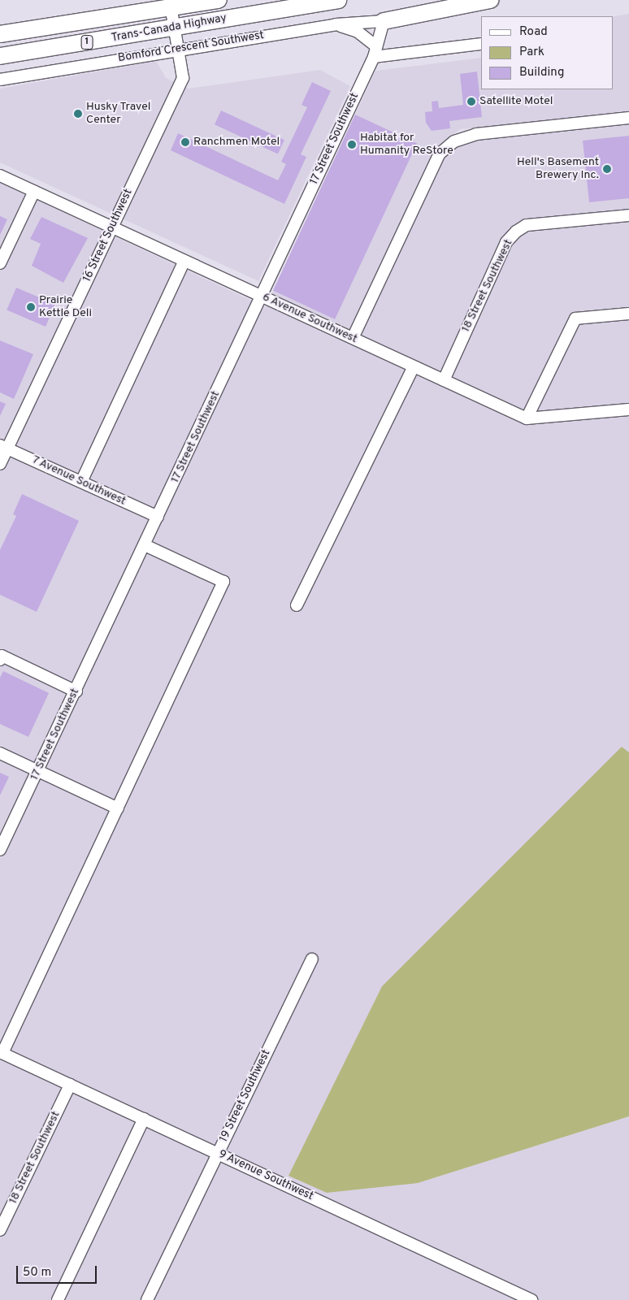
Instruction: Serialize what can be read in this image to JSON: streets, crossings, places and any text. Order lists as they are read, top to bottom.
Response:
{
  "streets": {
    "highway": ["Trans-Canada Highway", "1"],
    "street": [
      "Bomford Crescent Southwest",
      "17 Street Southwest",
      "16 Street Southwest",
      "18 Street Southwest",
      "6 Avenue Southwest",
      "7 Avenue Southwest",
      "19 Street Southwest",
      "9 Avenue Southwest"
    ]
  },
  "crossings": [
    ["Trans-Canada Highway", "16 Street Southwest"],
    ["Bomford Crescent Southwest", "17 Street Southwest"],
    ["Bomford Crescent Southwest", "16 Street Southwest"],
    ["17 Street Southwest", "6 Avenue Southwest"],
    ["17 Street Southwest", "7 Avenue Southwest"],
    ["16 Street Southwest", "6 Avenue Southwest"],
    ["16 Street Southwest", "7 Avenue Southwest"],
    ["18 Street Southwest", "6 Avenue Southwest"],
    ["18 Street Southwest", "9 Avenue Southwest"],
    ["19 Street Southwest", "9 Avenue Southwest"]
  ],
  "places": [
    "Satellite Motel",
    "Husky Travel Center",
    "Ranchmen Motel",
    "Habitat for Humanity ReStore",
    "Hell's Basement Brewery Inc.",
    "Prairie Kettle Deli"
  ],
  "legend": ["Road", "Park", "Building"],
  "scale_bar": "50 m"
}
